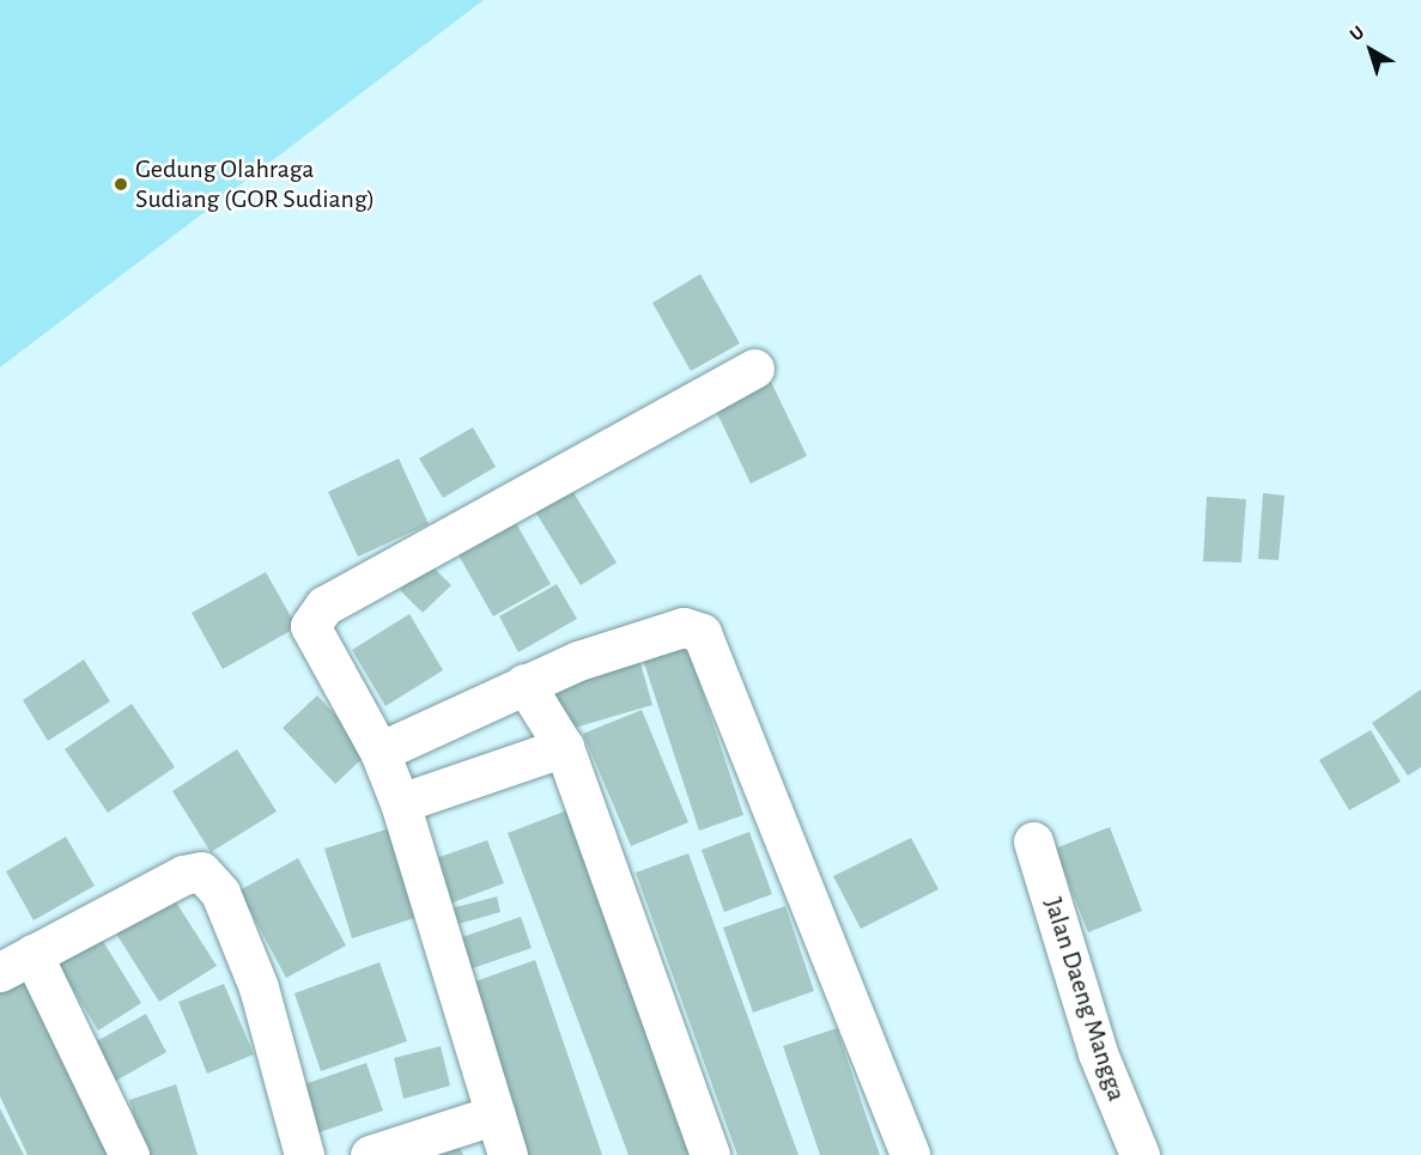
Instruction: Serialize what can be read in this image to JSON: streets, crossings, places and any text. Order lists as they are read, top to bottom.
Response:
{
  "streets": {
    "street": ["Jalan Daeng Mangga"]
  },
  "places": ["Gedung Olahraga Sudiang (GOR Sudiang)"],
  "north": "top left"
}
